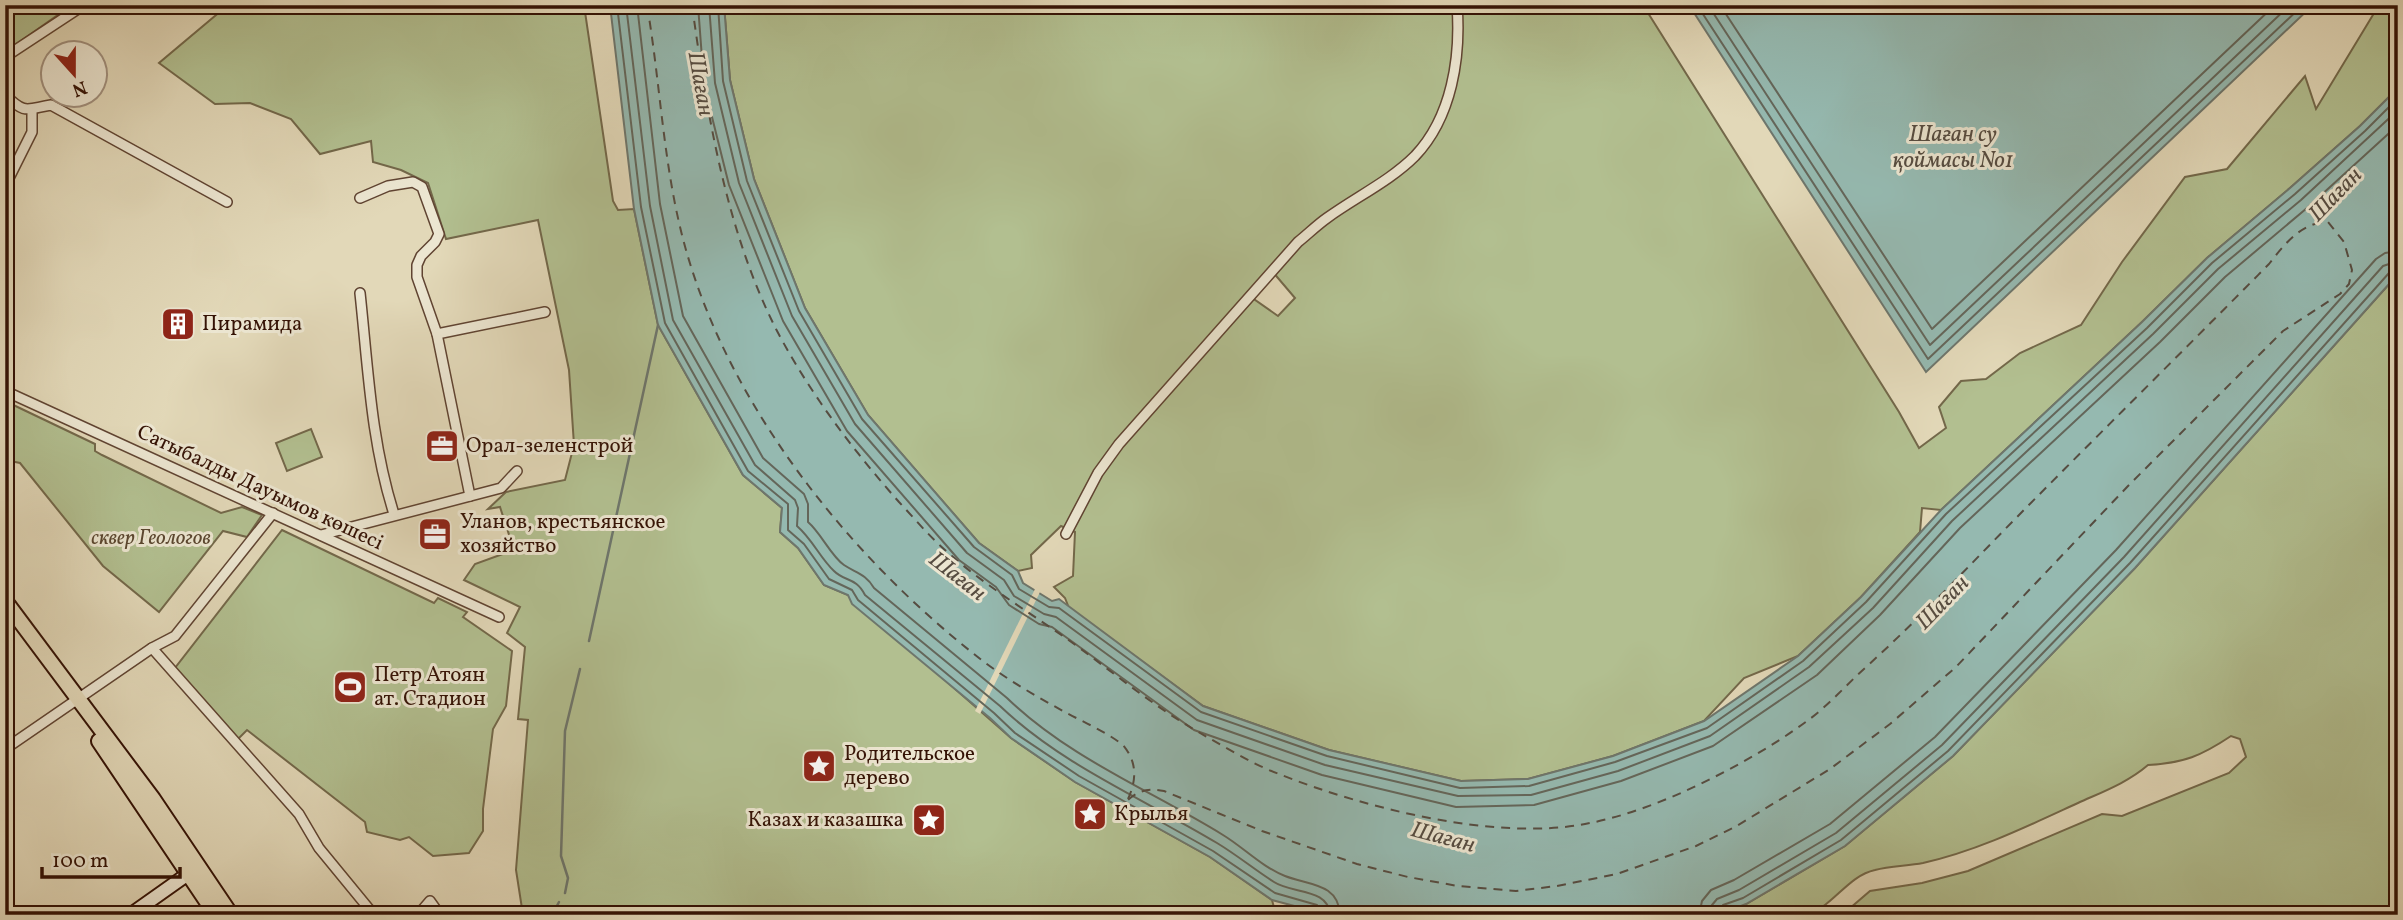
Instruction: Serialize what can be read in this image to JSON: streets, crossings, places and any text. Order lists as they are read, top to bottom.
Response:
{
  "streets": {
    "street": ["Сатыбалды Дауымов көшесі"]
  },
  "water": ["Шаған", "Шаған су қоймасы No1"],
  "parks": ["сквер Геологов"],
  "places": {
    "building": ["Пирамида"],
    "office": ["Орал-зеленстрой", "Уланов, крестьянское хозяйство"],
    "sports": ["Петр Атоян ат. Стадион"],
    "place": ["Родительское дерево", "Крылья", "Казах и казашка"]
  },
  "scale_bar": "100 m",
  "north": "bottom"
}
